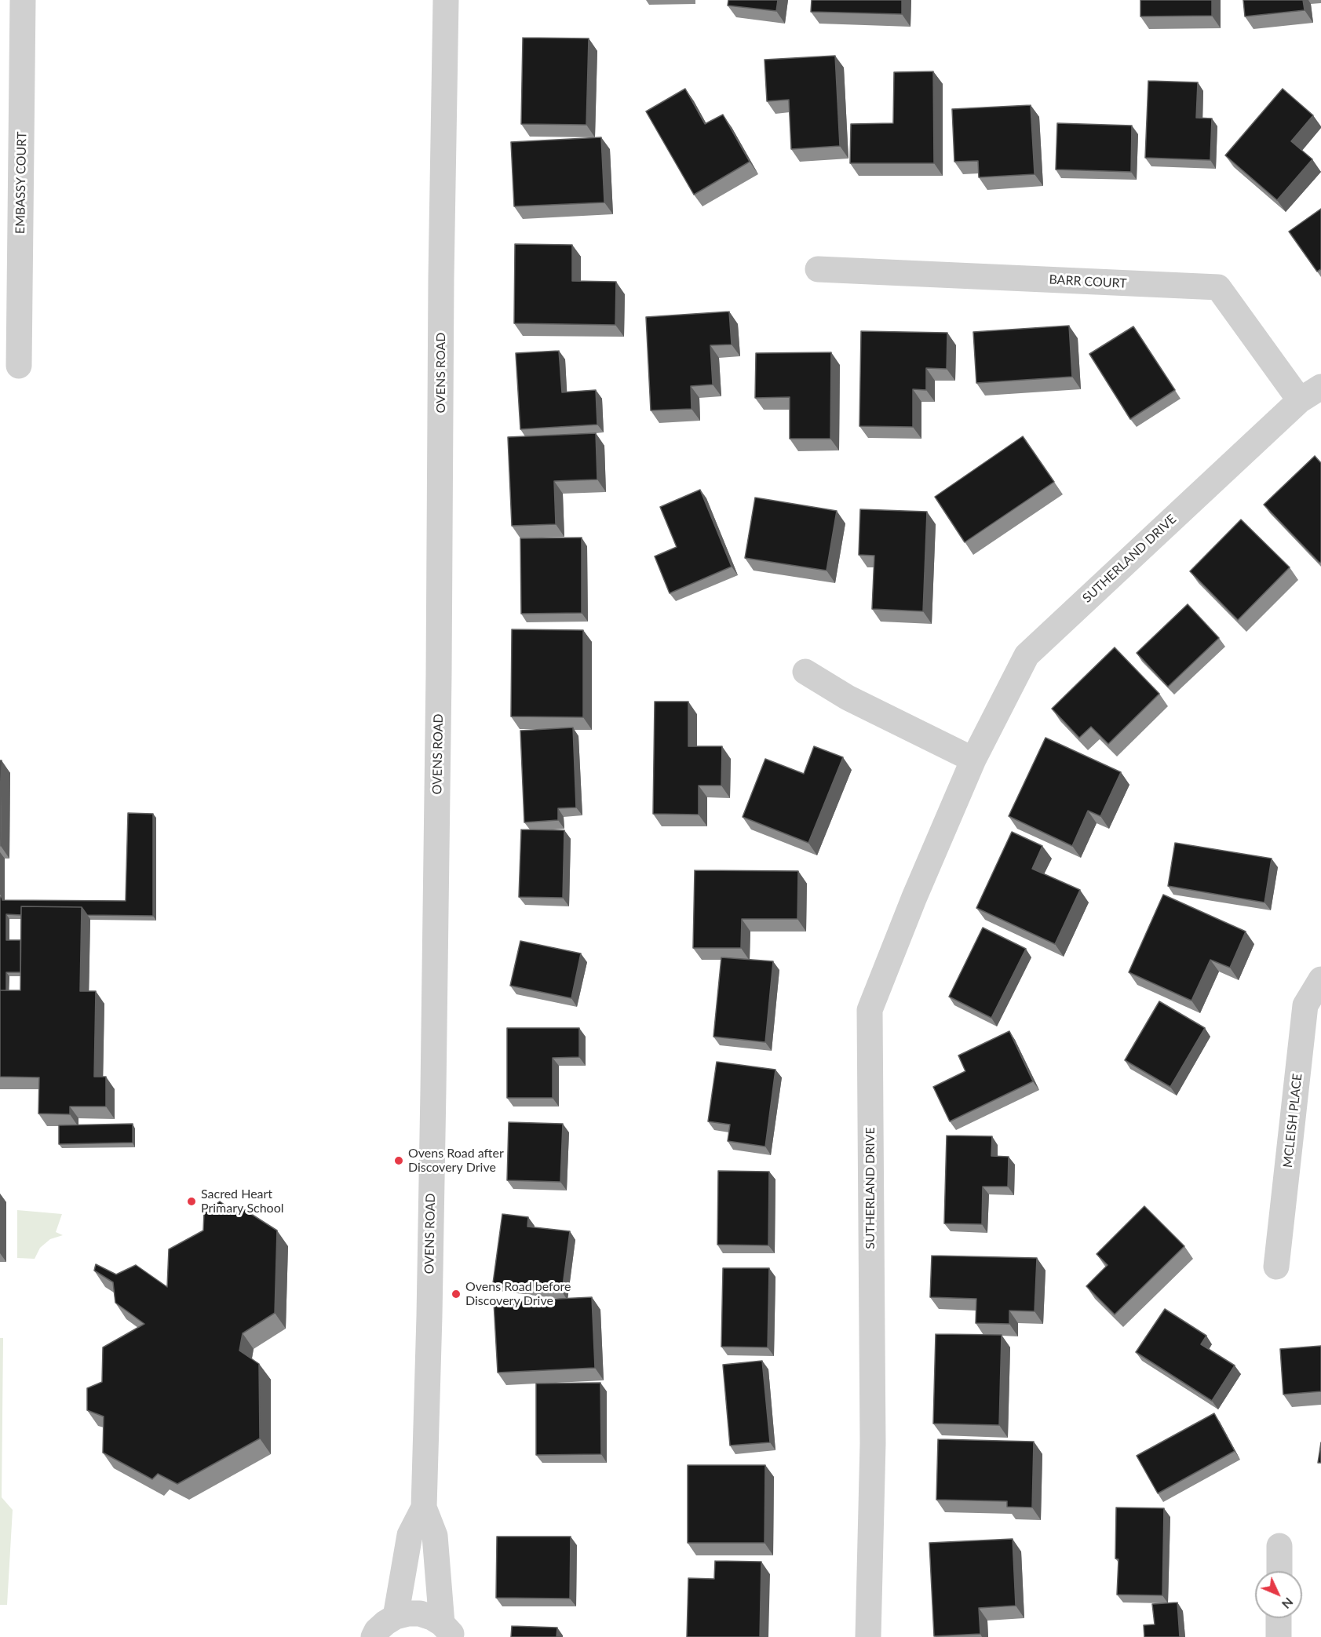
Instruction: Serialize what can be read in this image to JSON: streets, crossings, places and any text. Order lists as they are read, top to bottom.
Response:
{
  "streets": {
    "street": [
      "EMBASSY COURT",
      "BARR COURT",
      "OVENS ROAD",
      "SUTHERLAND DRIVE",
      "MCLEISH PLACE"
    ]
  },
  "crossings": [
    ["BARR COURT", "SUTHERLAND DRIVE"]
  ],
  "places": ["Ovens Road after Discovery Drive", "Sacred Heart Primary School", "Ovens Road before Discovery Drive"],
  "north": "bottom right"
}
